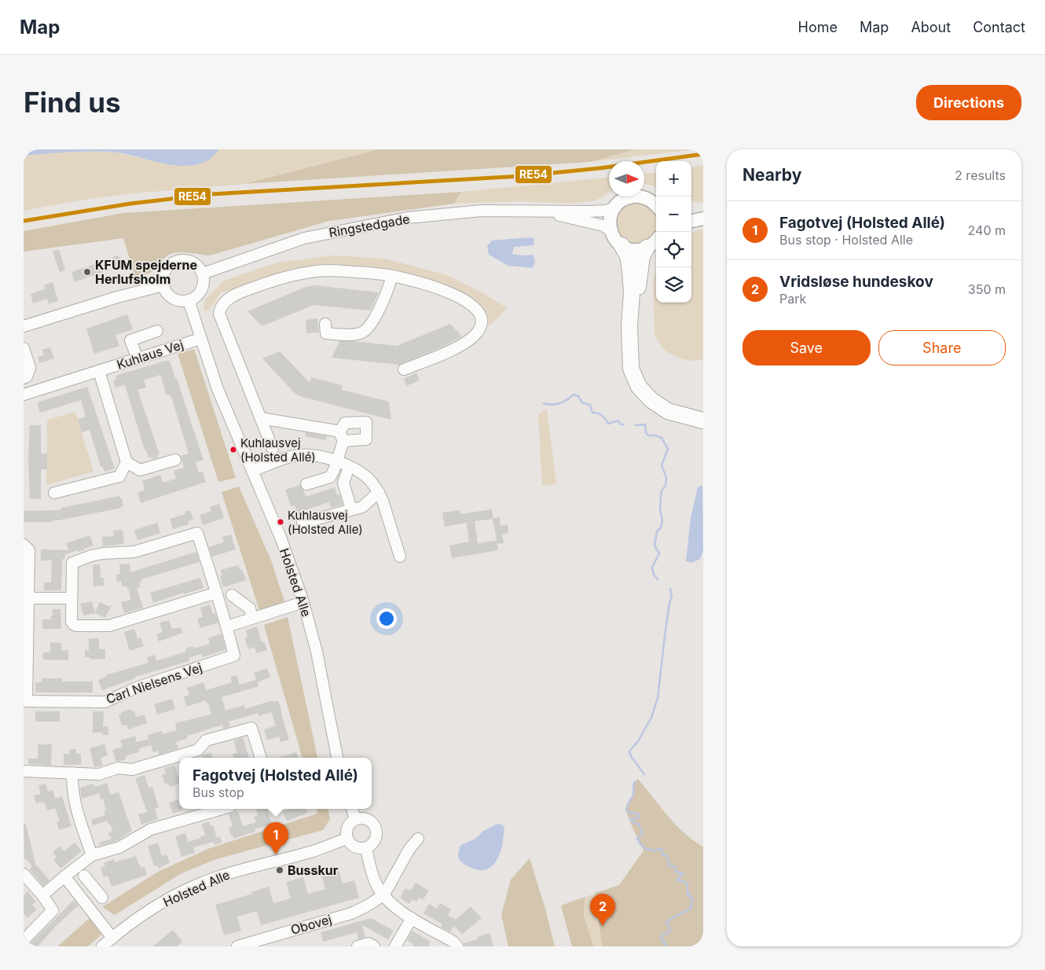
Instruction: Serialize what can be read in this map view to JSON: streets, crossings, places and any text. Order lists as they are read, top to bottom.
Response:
{
  "streets": {
    "street": [
      "Ringstedgade",
      "Kuhlaus Vej",
      "Holsted Alle",
      "Carl Nielsens Vej",
      "Obovej"
    ]
  },
  "crossings": [
    ["Ringstedgade", "Holsted Alle"],
    ["Kuhlaus Vej", "Holsted Alle"]
  ],
  "places": [
    "KFUM spejderne Herlufsholm",
    "Kuhlausvej (Holsted Allé)",
    "Kuhlausvej (Holsted Alle)",
    "Busskur"
  ],
  "lines": ["transit line RE54"],
  "north": "right",
  "page": {
    "header": "Map",
    "nav": [
      "Home",
      "Map",
      "About",
      "Contact"
    ],
    "buttons": [
      "Directions",
      ["Save", "Share"]
    ],
    "title": "Find us",
    "heading": ["Nearby", "2 results"],
    "map_buttons": ["+", "−"],
    "list": [
      {
        "mark": "1",
        "name": "Fagotvej (Holsted Allé)",
        "note": "Bus stop · Holsted Alle",
        "value": "240 m"
      },
      {
        "mark": "2",
        "name": "Vridsløse hundeskov",
        "note": "Park",
        "value": "350 m"
      }
    ],
    "popup": ["Fagotvej (Holsted Allé)", "Bus stop"],
    "pins": ["1", "2"]
  }
}
